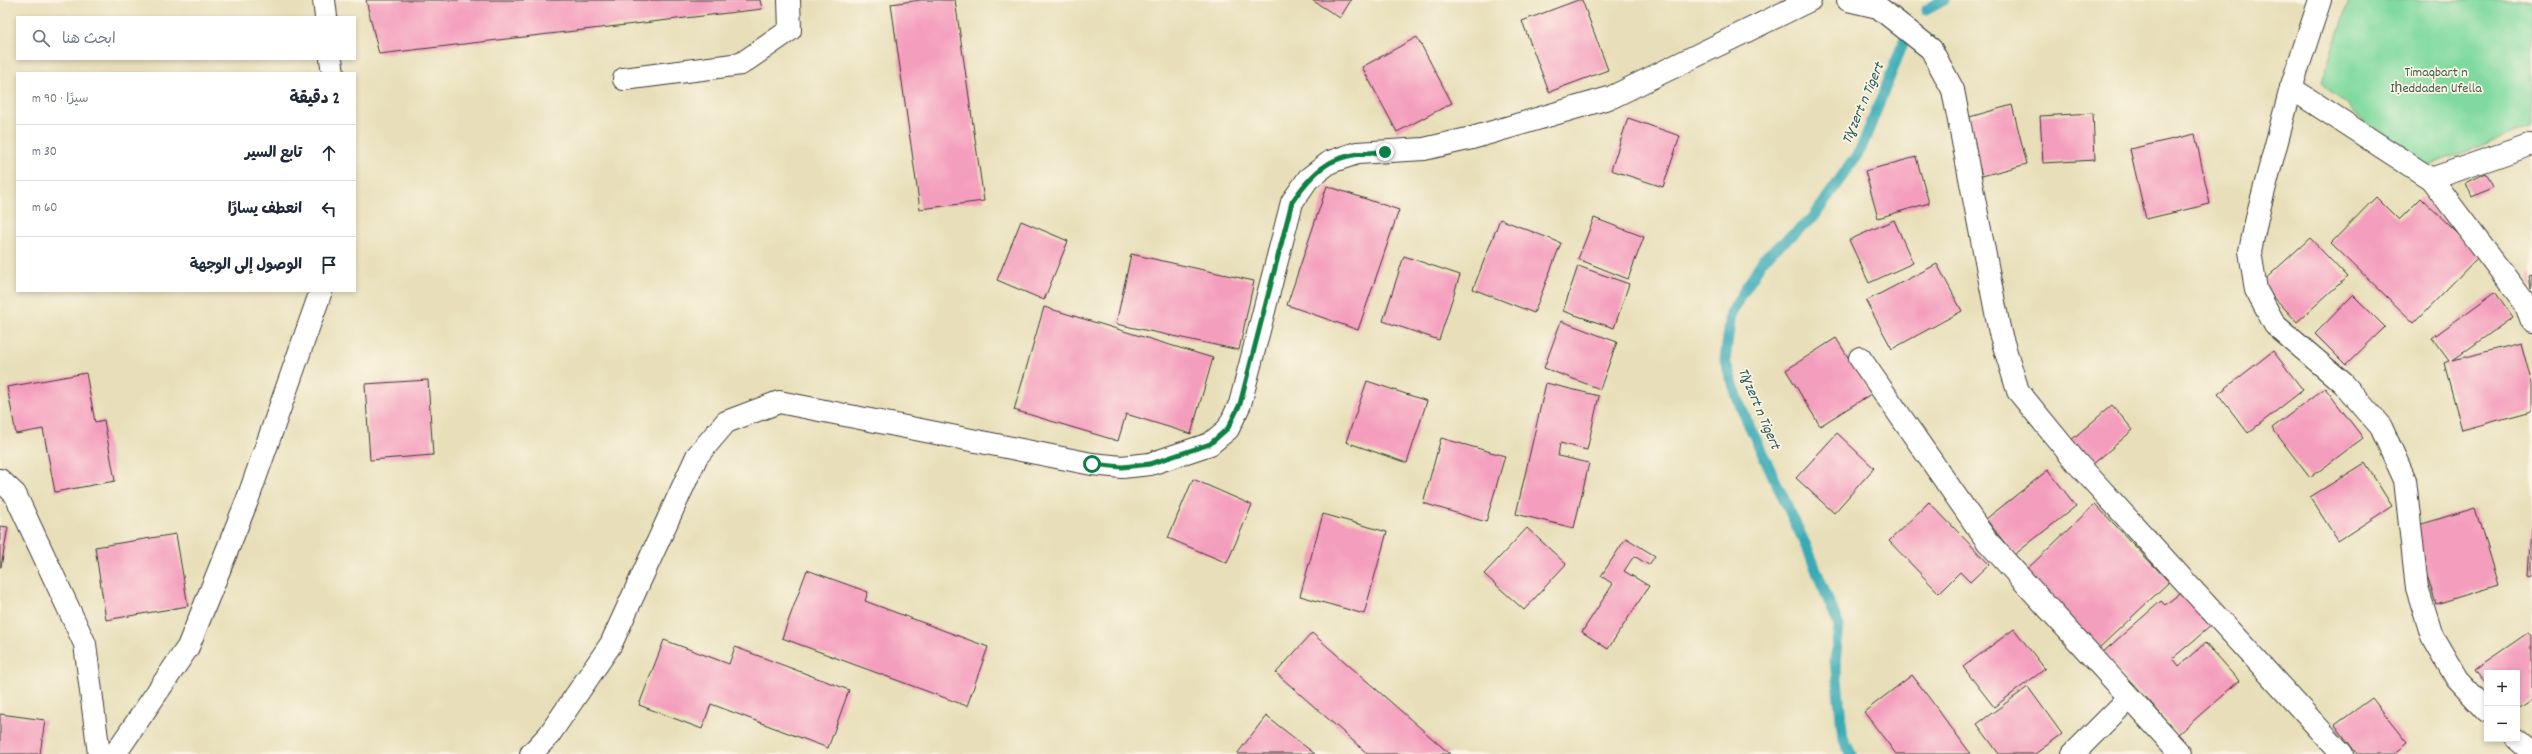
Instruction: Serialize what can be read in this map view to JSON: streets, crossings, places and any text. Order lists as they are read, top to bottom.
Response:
{
  "water": ["Tiɣzert n Tigert"],
  "parks": ["Timaqbart n Iḥeddaden Ufella"],
  "page": {
    "search": "ابحث هنا",
    "heading": ["2 دقيقة", "سيرًا · 90 m"],
    "list": [
      ["تابع السير", "30 m"],
      ["انعطف يسارًا", "60 m"],
      "الوصول إلى الوجهة"
    ],
    "map_buttons": ["+", "−"]
  }
}
